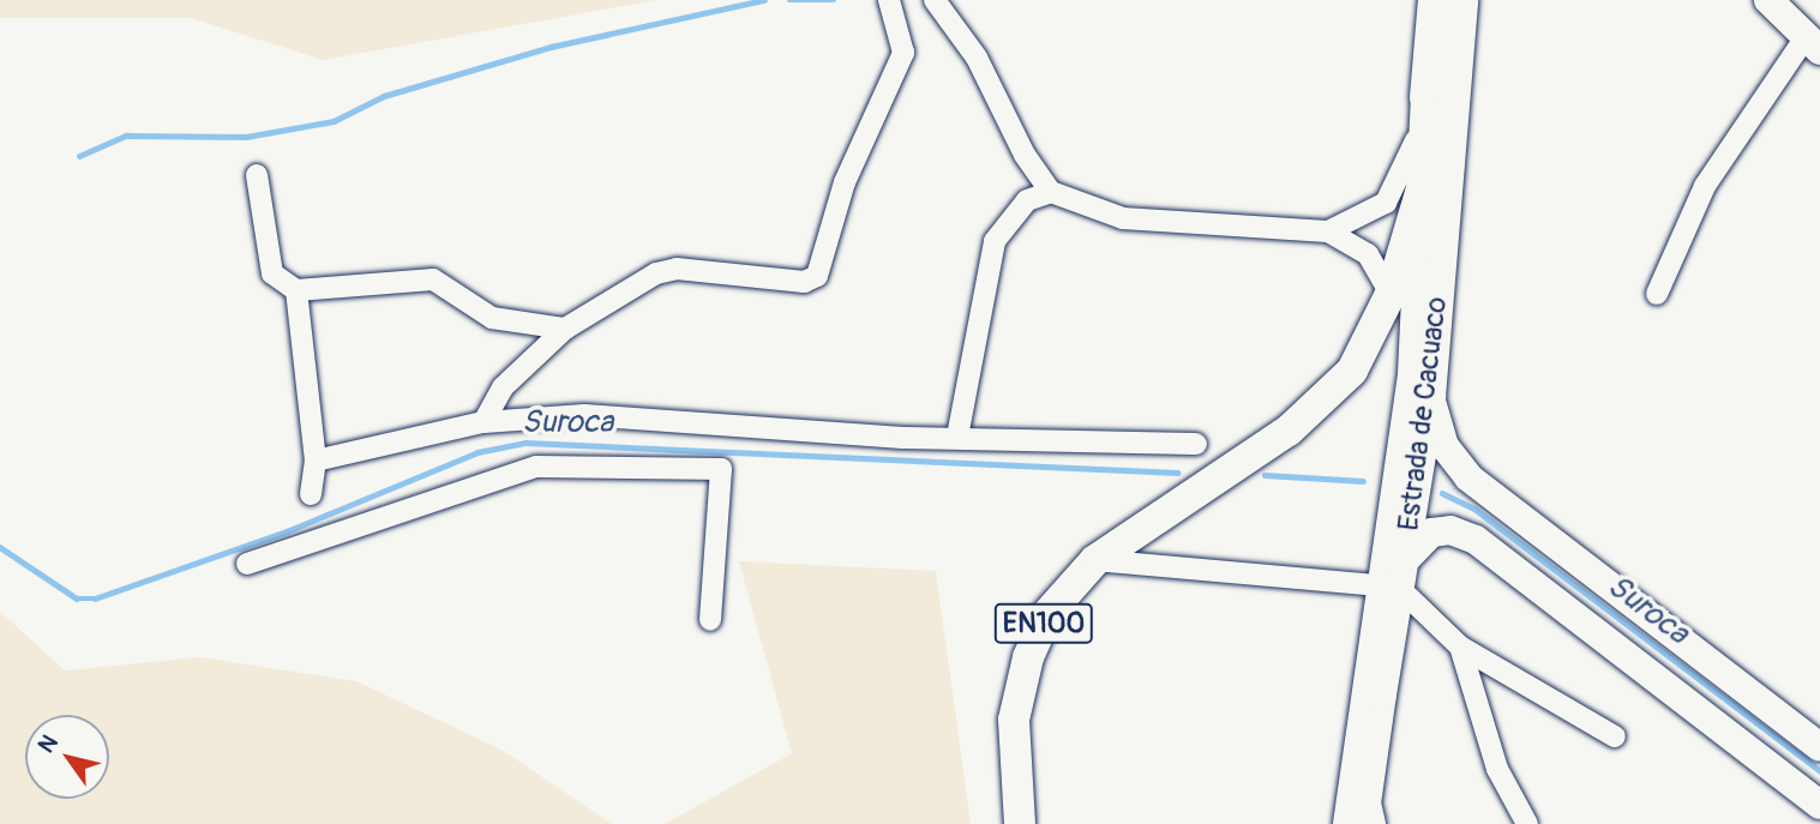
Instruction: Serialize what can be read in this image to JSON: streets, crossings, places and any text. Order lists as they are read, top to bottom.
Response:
{
  "streets": {
    "main road": ["Estrada de Cacuaco", "EN100"]
  },
  "crossings": [
    ["Estrada de Cacuaco", "EN100"]
  ],
  "water": ["Suroca"],
  "north": "top left"
}
